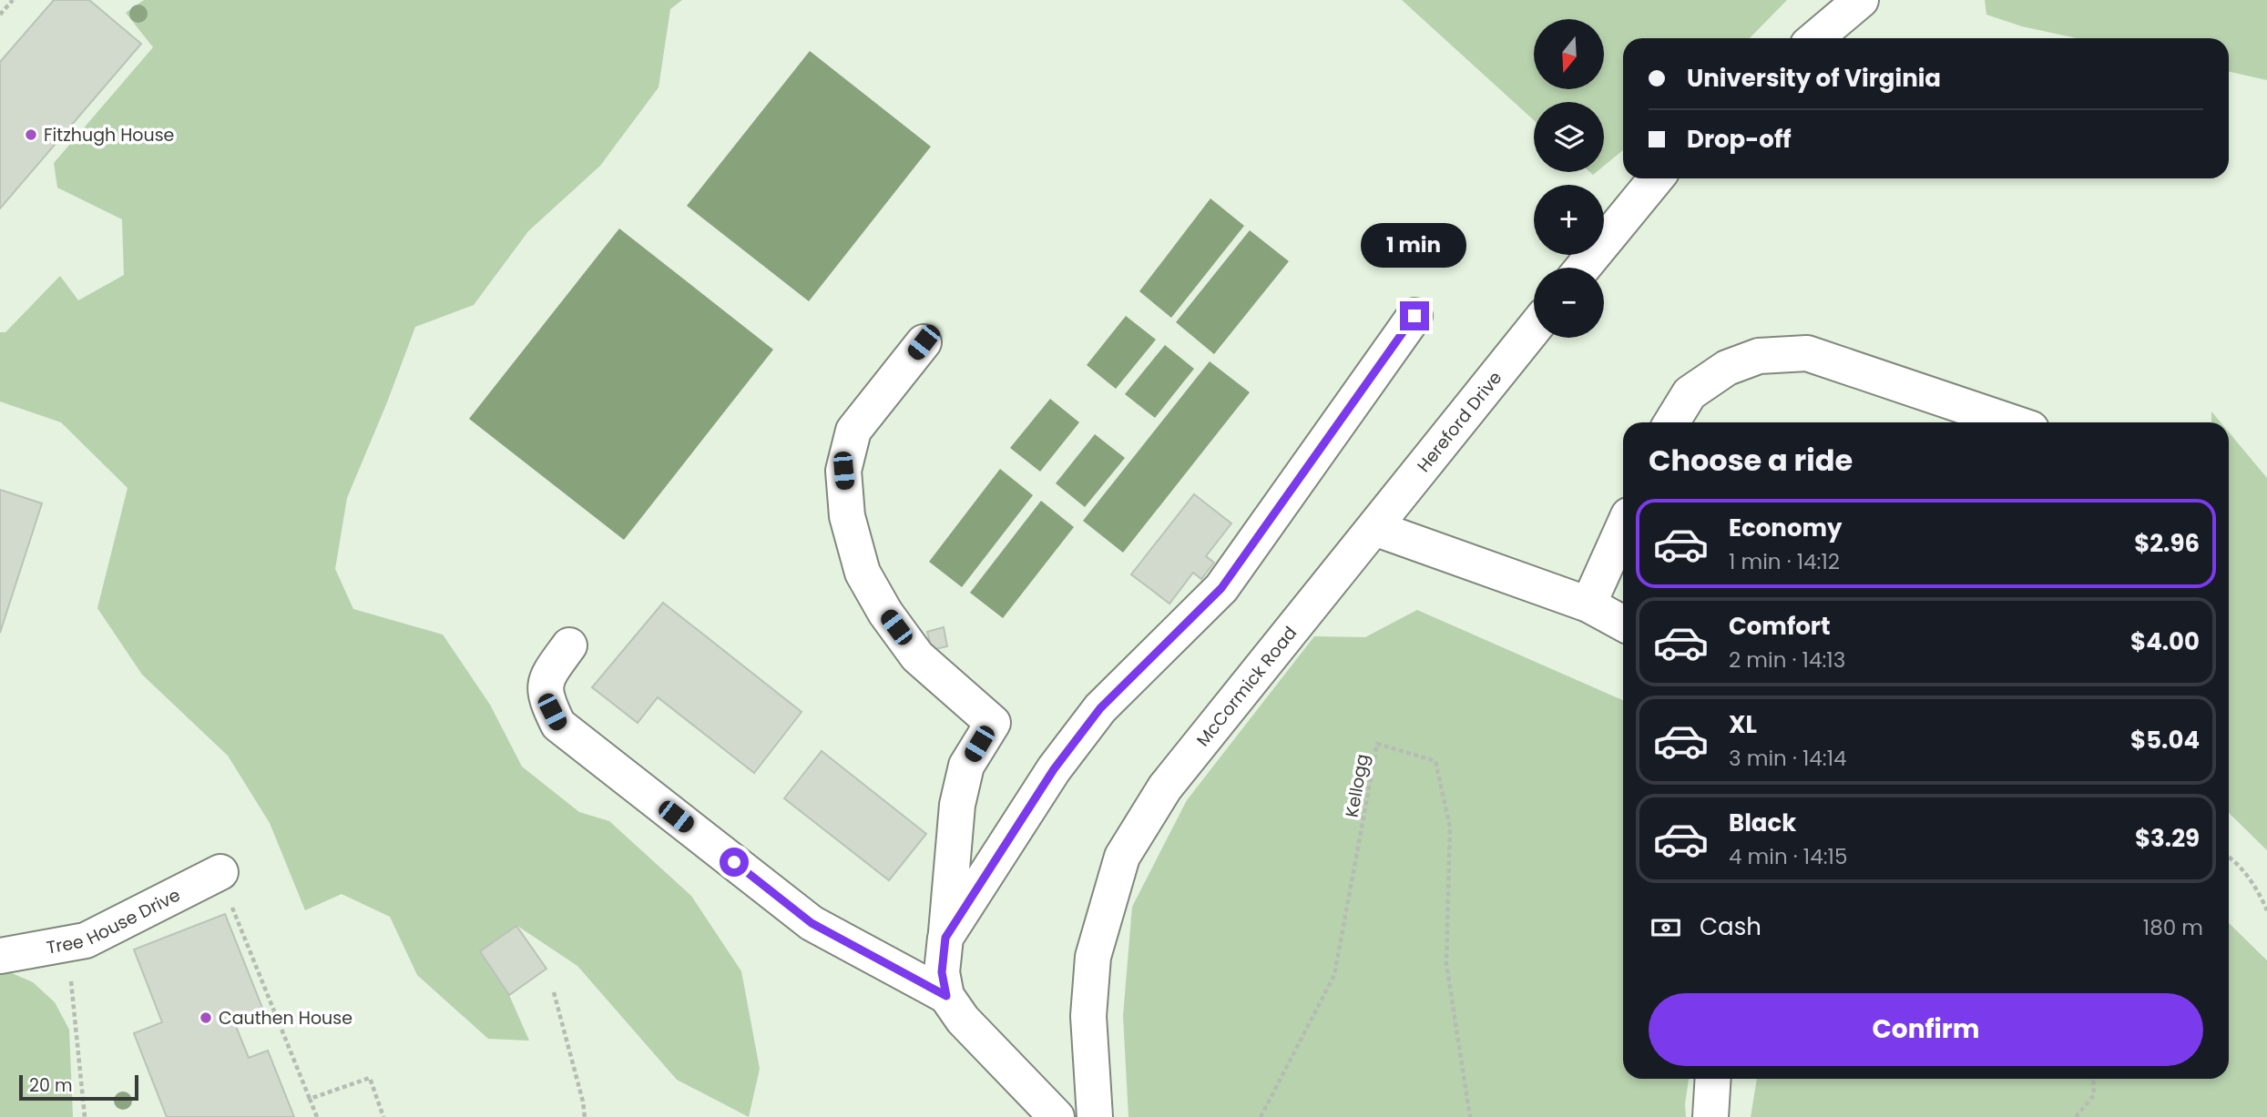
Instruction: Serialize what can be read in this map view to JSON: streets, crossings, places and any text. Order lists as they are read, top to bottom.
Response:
{
  "streets": {
    "street": ["Hereford Drive", "McCormick Road", "Tree House Drive"],
    "path": ["Kellogg"]
  },
  "crossings": [
    ["Hereford Drive", "McCormick Road"]
  ],
  "places": ["Fitzhugh House", "Cauthen House"],
  "scale_bar": "20 m",
  "north": "bottom",
  "page": {
    "map_buttons": ["+", "−"],
    "banner": ["University of Virginia", "Drop-off"],
    "bubble": "1 min",
    "heading": "Choose a ride",
    "list": [
      {
        "name": "Economy",
        "note": "1 min · 14:12",
        "value": "$2.96"
      },
      {
        "name": "Comfort",
        "note": "2 min · 14:13",
        "value": "$4.00"
      },
      {
        "name": "XL",
        "note": "3 min · 14:14",
        "value": "$5.04"
      },
      {
        "name": "Black",
        "note": "4 min · 14:15",
        "value": "$3.29"
      }
    ],
    "pay": ["Cash", "180 m"],
    "buttons": "Confirm",
    "scale": "20 m"
  }
}
